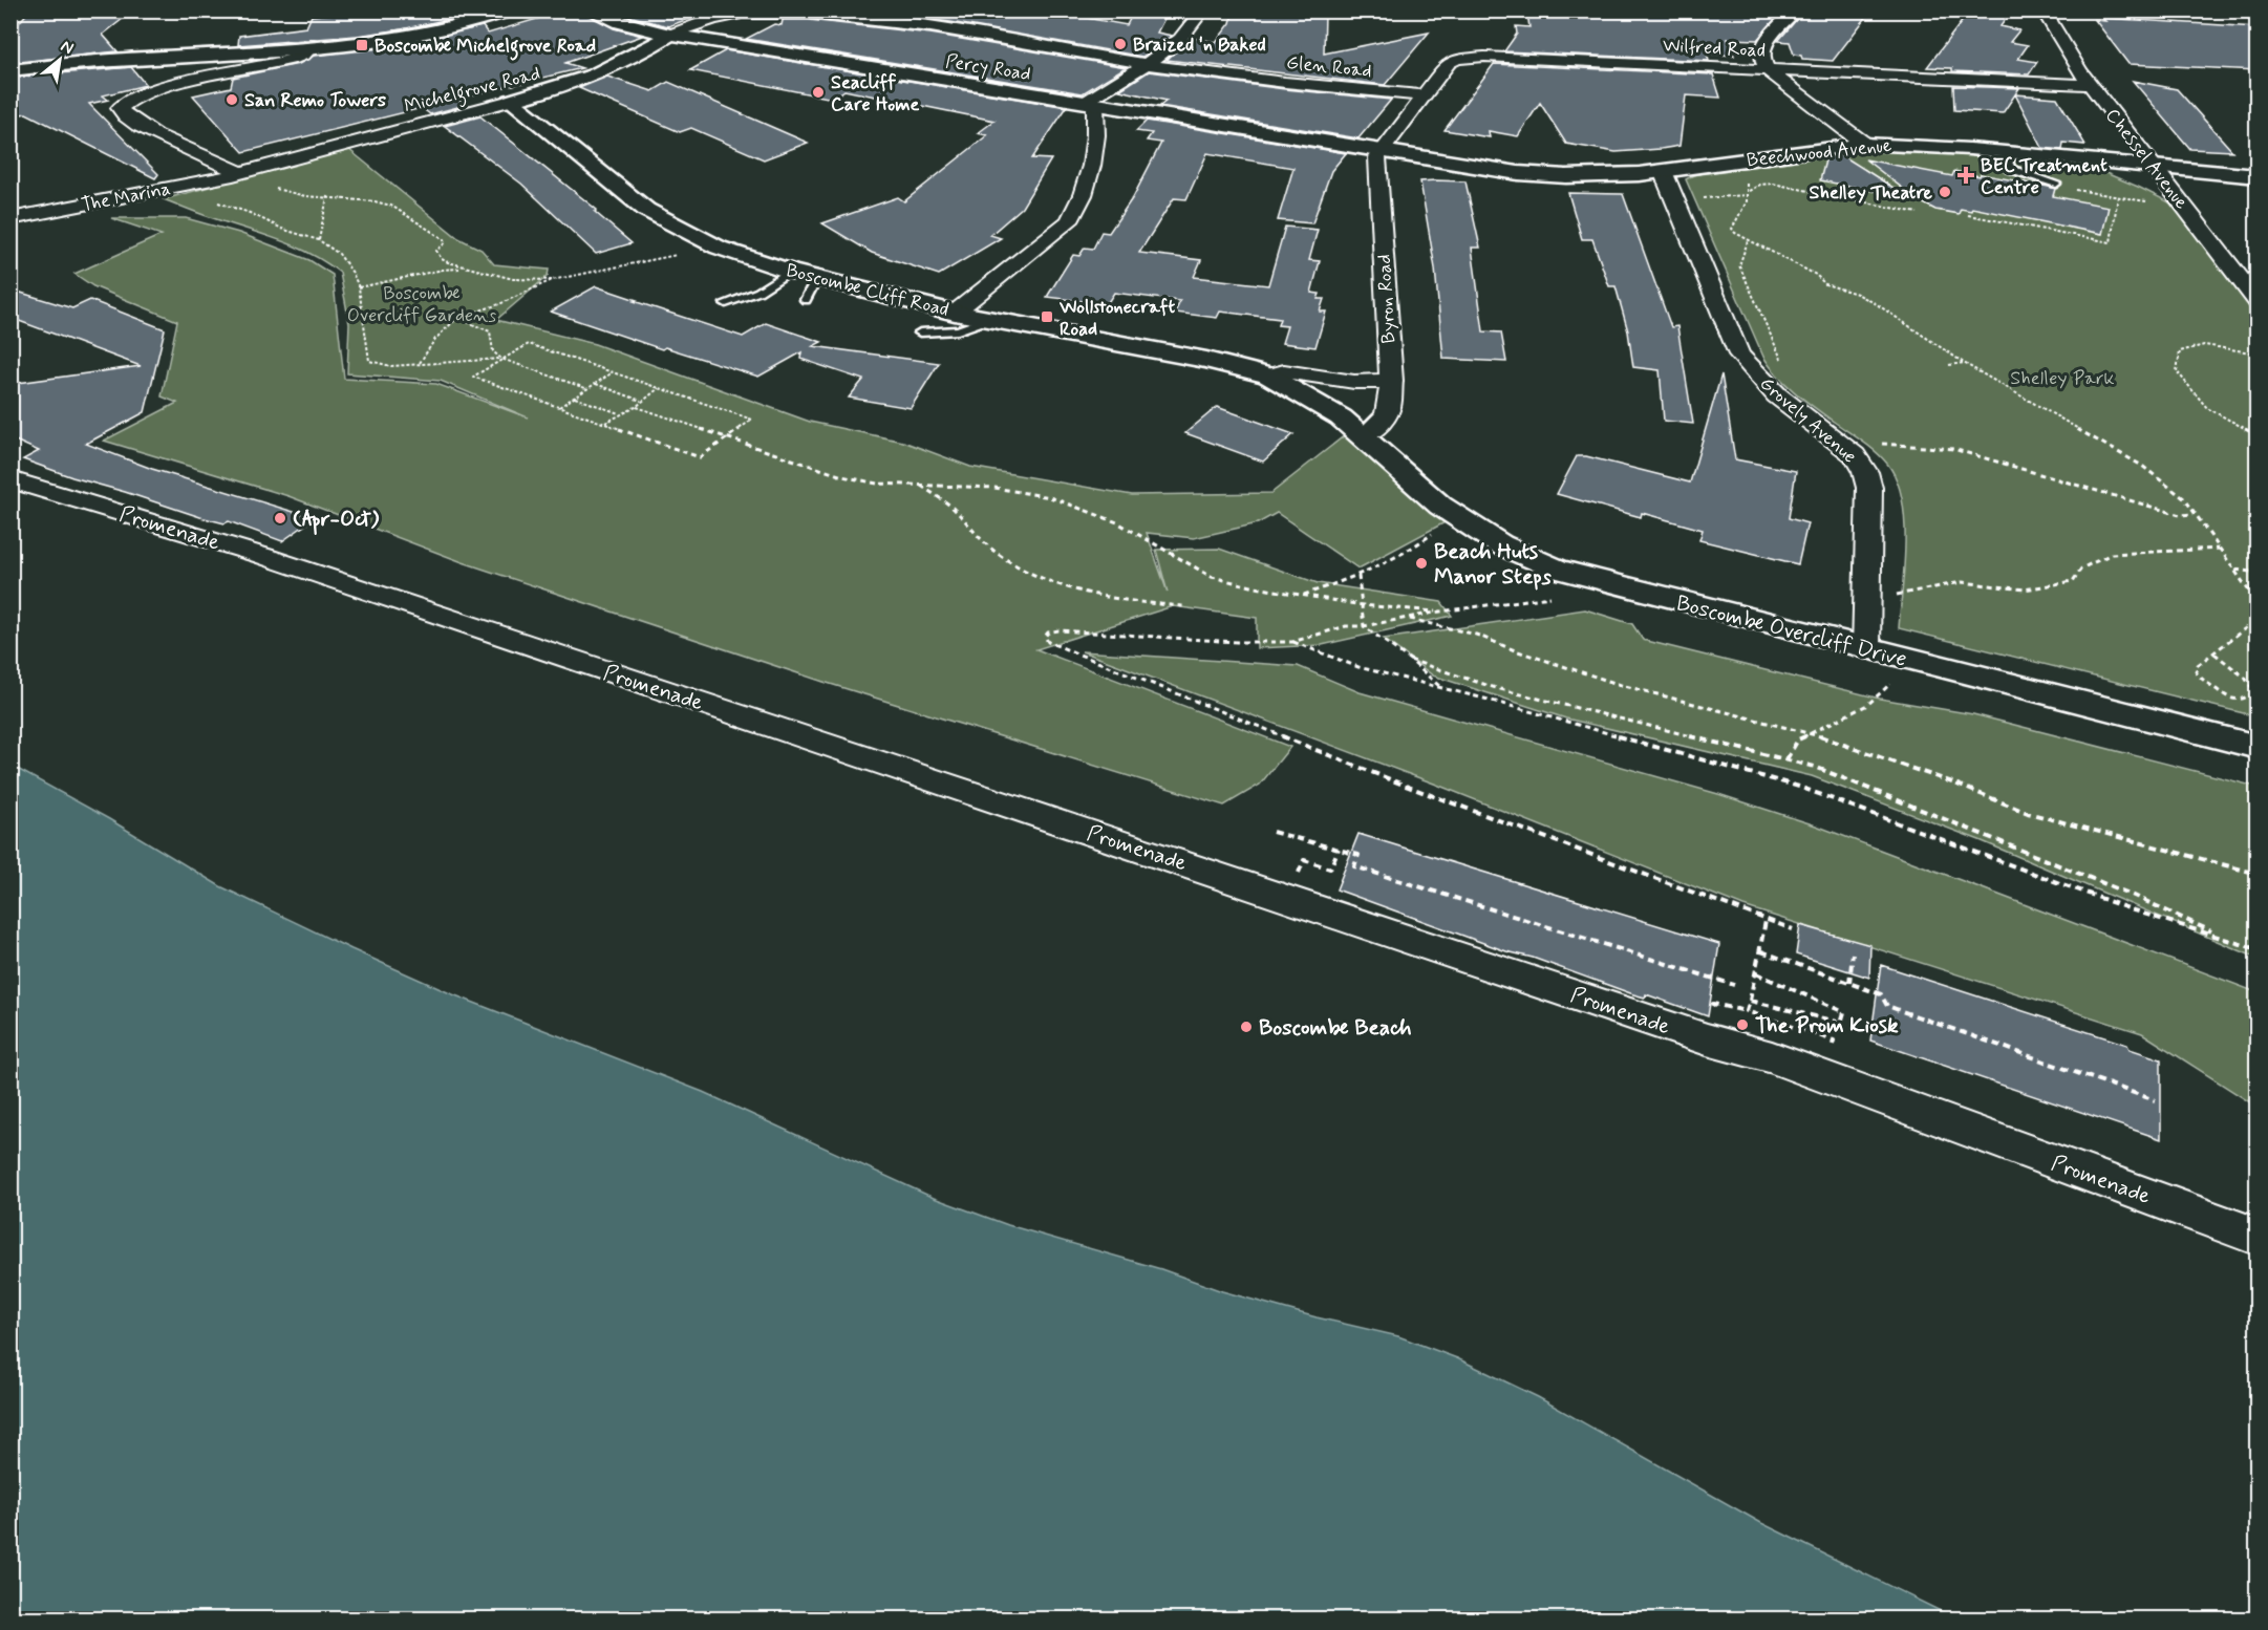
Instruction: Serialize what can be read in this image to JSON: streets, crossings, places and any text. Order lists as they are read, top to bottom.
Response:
{
  "streets": {
    "street": [
      "Wilfred Road",
      "Glen Road",
      "Percy Road",
      "Michelgrove Road",
      "Beechwood Avenue",
      "Chessel Avenue",
      "The Marina",
      "Boscombe Cliff Road",
      "Byron Road",
      "Grovely Avenue",
      "Promenade",
      "Boscombe Overcliff Drive"
    ]
  },
  "crossings": [
    ["Wilfred Road", "Glen Road"],
    ["Wilfred Road", "Percy Road"],
    ["Wilfred Road", "Beechwood Avenue"],
    ["Wilfred Road", "Chessel Avenue"],
    ["Wilfred Road", "Byron Road"],
    ["Glen Road", "Percy Road"],
    ["Glen Road", "Michelgrove Road"],
    ["Percy Road", "Michelgrove Road"],
    ["Percy Road", "Beechwood Avenue"],
    ["Percy Road", "Byron Road"],
    ["Michelgrove Road", "The Marina"],
    ["Michelgrove Road", "Boscombe Cliff Road"],
    ["Beechwood Avenue", "Chessel Avenue"],
    ["Beechwood Avenue", "Byron Road"],
    ["Beechwood Avenue", "Grovely Avenue"],
    ["Boscombe Cliff Road", "Byron Road"],
    ["Boscombe Cliff Road", "Boscombe Overcliff Drive"],
    ["Byron Road", "Boscombe Overcliff Drive"],
    ["Grovely Avenue", "Boscombe Overcliff Drive"]
  ],
  "parks": ["Boscombe Overcliff Gardens", "Shelley Park"],
  "places": {
    "other": [
      "Braized 'n Baked",
      "Seacliff Care Home",
      "San Remo Towers",
      "Shelley Theatre",
      "(Apr-Oct)",
      "Beach Huts Manor Steps",
      "The Prom Kiosk",
      "Boscombe Beach"
    ],
    "transit": ["Boscombe Michelgrove Road", "Wollstonecraft Road"],
    "health": ["BEC Treatment Centre"]
  },
  "north": "top right"
}
